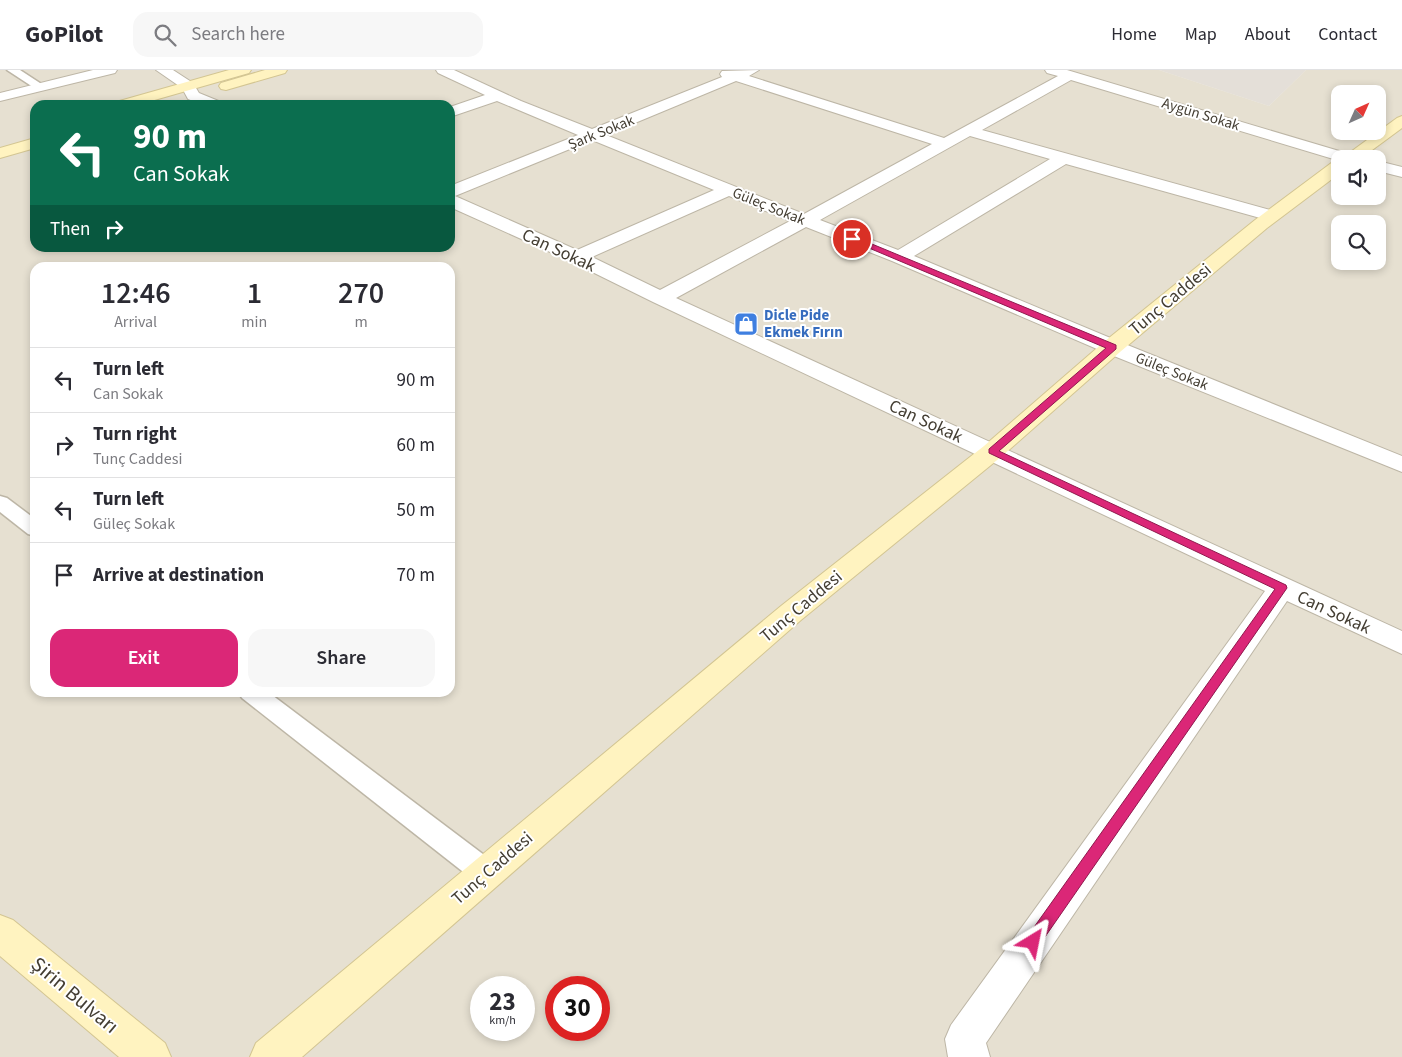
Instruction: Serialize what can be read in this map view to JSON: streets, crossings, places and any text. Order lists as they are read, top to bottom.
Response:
{
  "streets": {
    "street": [
      "Aygün Sokak",
      "Şark Sokak",
      "Güleç Sokak",
      "Can Sokak",
      "Tunç Caddesi",
      "Şirin Bulvarı"
    ]
  },
  "crossings": [
    ["Şark Sokak", "Güleç Sokak"],
    ["Güleç Sokak", "Tunç Caddesi"],
    ["Can Sokak", "Tunç Caddesi"]
  ],
  "places": {
    "shop": ["Dicle Pide Ekmek Fırın"]
  },
  "north": "top right",
  "page": {
    "header": "GoPilot",
    "search": "Search here",
    "nav": [
      "Home",
      "Map",
      "About",
      "Contact"
    ],
    "turn": ["90 m", "Can Sokak"],
    "then": "Then",
    "eta": [
      "12:46",
      "Arrival",
      "1",
      "min",
      "270",
      "m"
    ],
    "list": [
      {
        "name": "Turn left",
        "note": "Can Sokak",
        "value": "90 m"
      },
      {
        "name": "Turn right",
        "note": "Tunç Caddesi",
        "value": "60 m"
      },
      {
        "name": "Turn left",
        "note": "Güleç Sokak",
        "value": "50 m"
      },
      {
        "name": "Arrive at destination",
        "value": "70 m"
      }
    ],
    "buttons": ["Exit", "Share"],
    "speed": "23 km/h",
    "limit": "30"
  }
}
